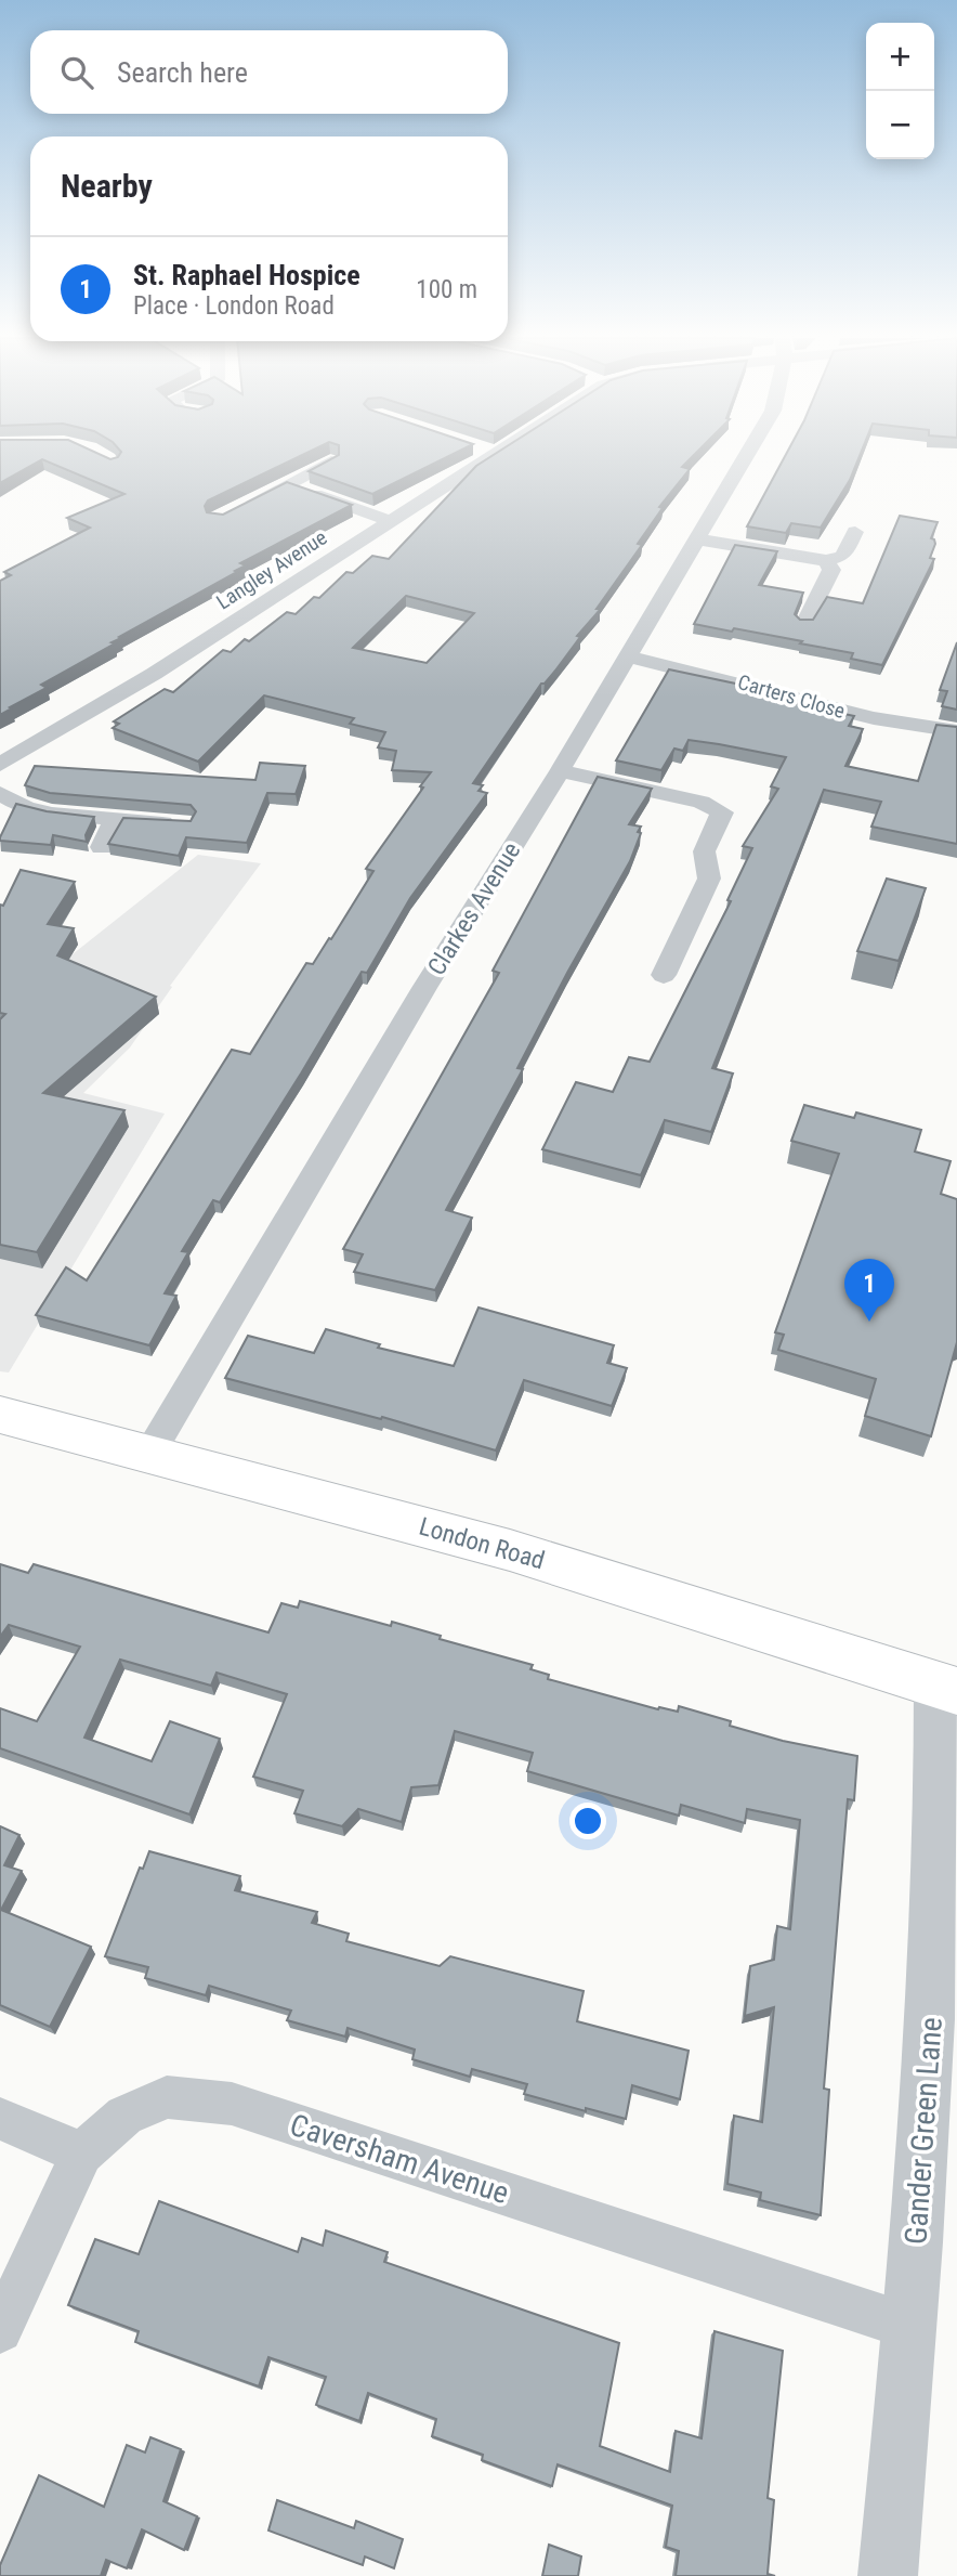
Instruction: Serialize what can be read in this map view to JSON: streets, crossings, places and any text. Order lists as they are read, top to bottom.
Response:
{
  "streets": {
    "highway": ["London Road"],
    "street": [
      "Langley Avenue",
      "Carters Close",
      "Clarkes Avenue",
      "Gander Green Lane",
      "Caversham Avenue"
    ]
  },
  "crossings": [
    ["Carters Close", "Clarkes Avenue"],
    ["Clarkes Avenue", "London Road"],
    ["London Road", "Gander Green Lane"],
    ["Gander Green Lane", "Caversham Avenue"]
  ],
  "page": {
    "map_buttons": ["+", "−"],
    "search": "Search here",
    "heading": "Nearby",
    "list": [
      {
        "mark": "1",
        "name": "St. Raphael Hospice",
        "note": "Place · London Road",
        "value": "100 m"
      }
    ],
    "pins": "1"
  }
}
